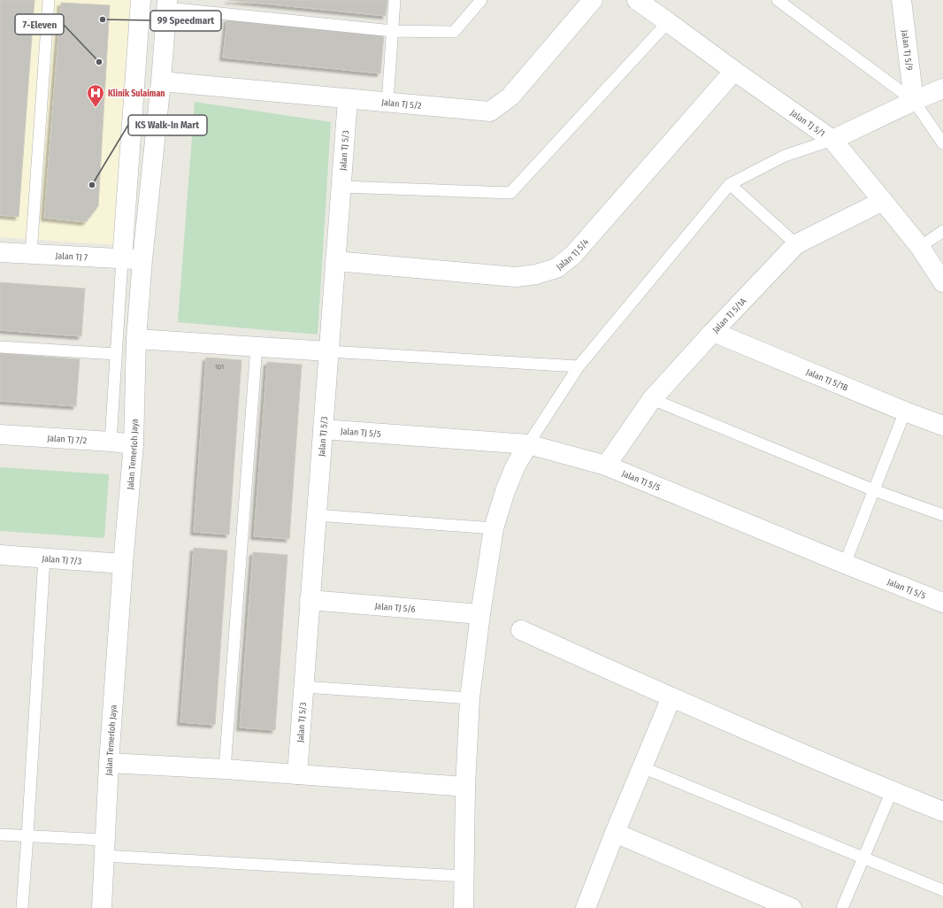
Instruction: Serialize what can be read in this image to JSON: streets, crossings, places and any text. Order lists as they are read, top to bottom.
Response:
{
  "streets": {
    "street": [
      "Jalan TJ 5/9",
      "Jalan TJ 5/2",
      "Jalan TJ 5/1",
      "Jalan TJ 5/3",
      "Jalan TJ 5/4",
      "Jalan TJ 7",
      "Jalan TJ 5/1A",
      "Jalan TJ 5/1B",
      "Jalan TJ 5/5",
      "Jalan TJ 7/2",
      "Jalan Temerloh Jaya",
      "Jalan TJ 7/3",
      "Jalan TJ 5/6"
    ]
  },
  "crossings": [
    ["Jalan TJ 5/2", "Jalan TJ 5/3"],
    ["Jalan TJ 5/2", "Jalan Temerloh Jaya"],
    ["Jalan TJ 5/1", "Jalan TJ 5/4"],
    ["Jalan TJ 5/1", "Jalan TJ 5/1A"],
    ["Jalan TJ 5/3", "Jalan TJ 5/4"],
    ["Jalan TJ 5/3", "Jalan TJ 5/5"],
    ["Jalan TJ 5/3", "Jalan TJ 5/6"],
    ["Jalan TJ 7", "Jalan Temerloh Jaya"],
    ["Jalan TJ 5/1A", "Jalan TJ 5/1B"],
    ["Jalan TJ 5/1A", "Jalan TJ 5/5"],
    ["Jalan TJ 7/2", "Jalan Temerloh Jaya"],
    ["Jalan Temerloh Jaya", "Jalan TJ 7/3"]
  ],
  "places": {
    "other": ["99 Speedmart", "7-Eleven", "KS Walk-In Mart"],
    "hospital": ["Klinik Sulaiman"]
  },
  "house_numbers": ["101"]
}
